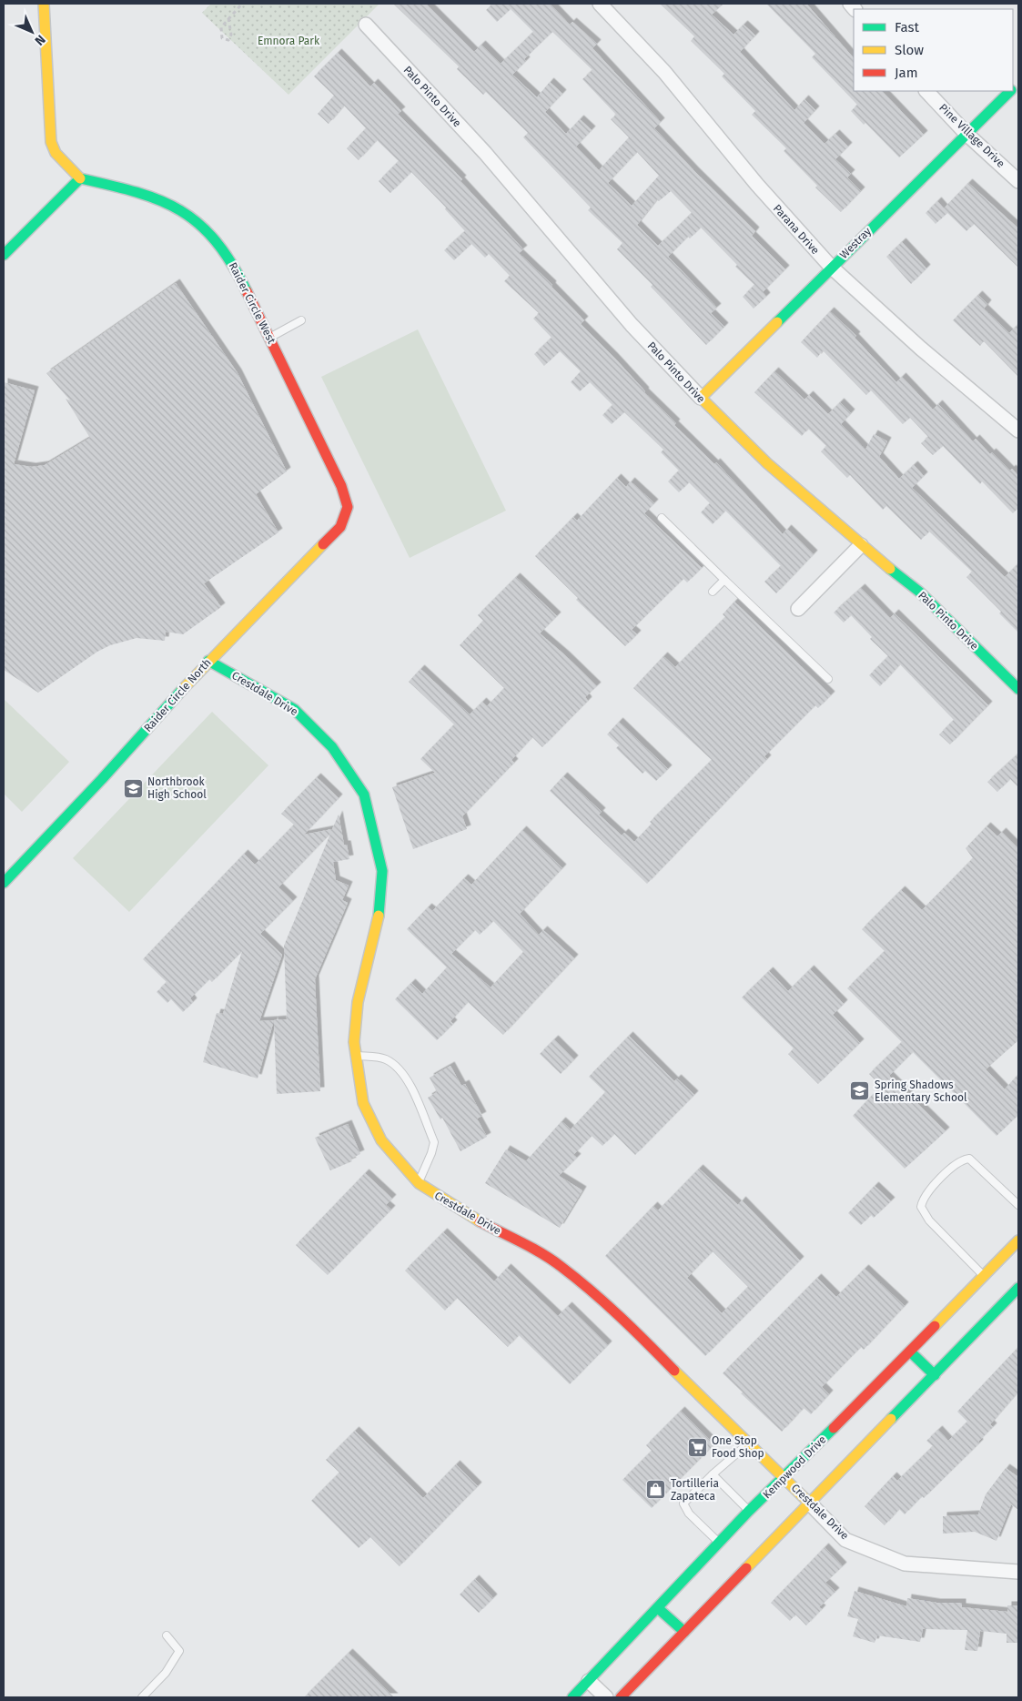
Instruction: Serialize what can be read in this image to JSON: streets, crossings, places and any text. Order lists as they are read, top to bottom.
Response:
{
  "streets": {
    "street": [
      "Palo Pinto Drive",
      "Pine Village Drive",
      "Parana Drive",
      "Westray",
      "Raider Circle West",
      "Crestdale Drive",
      "Raider Circle North",
      "Kempwood Drive"
    ]
  },
  "crossings": [
    ["Palo Pinto Drive", "Westray"],
    ["Pine Village Drive", "Westray"],
    ["Parana Drive", "Westray"],
    ["Raider Circle West", "Raider Circle North"],
    ["Crestdale Drive", "Raider Circle North"],
    ["Crestdale Drive", "Kempwood Drive"]
  ],
  "parks": ["Emnora Park"],
  "places": {
    "school or university": ["Northbrook High School", "Spring Shadows Elementary School"],
    "supermarket": ["One Stop Food Shop"],
    "shop": ["Tortilleria Zapateca"]
  },
  "legend": ["Fast", "Slow", "Jam"],
  "north": "bottom right"
}
